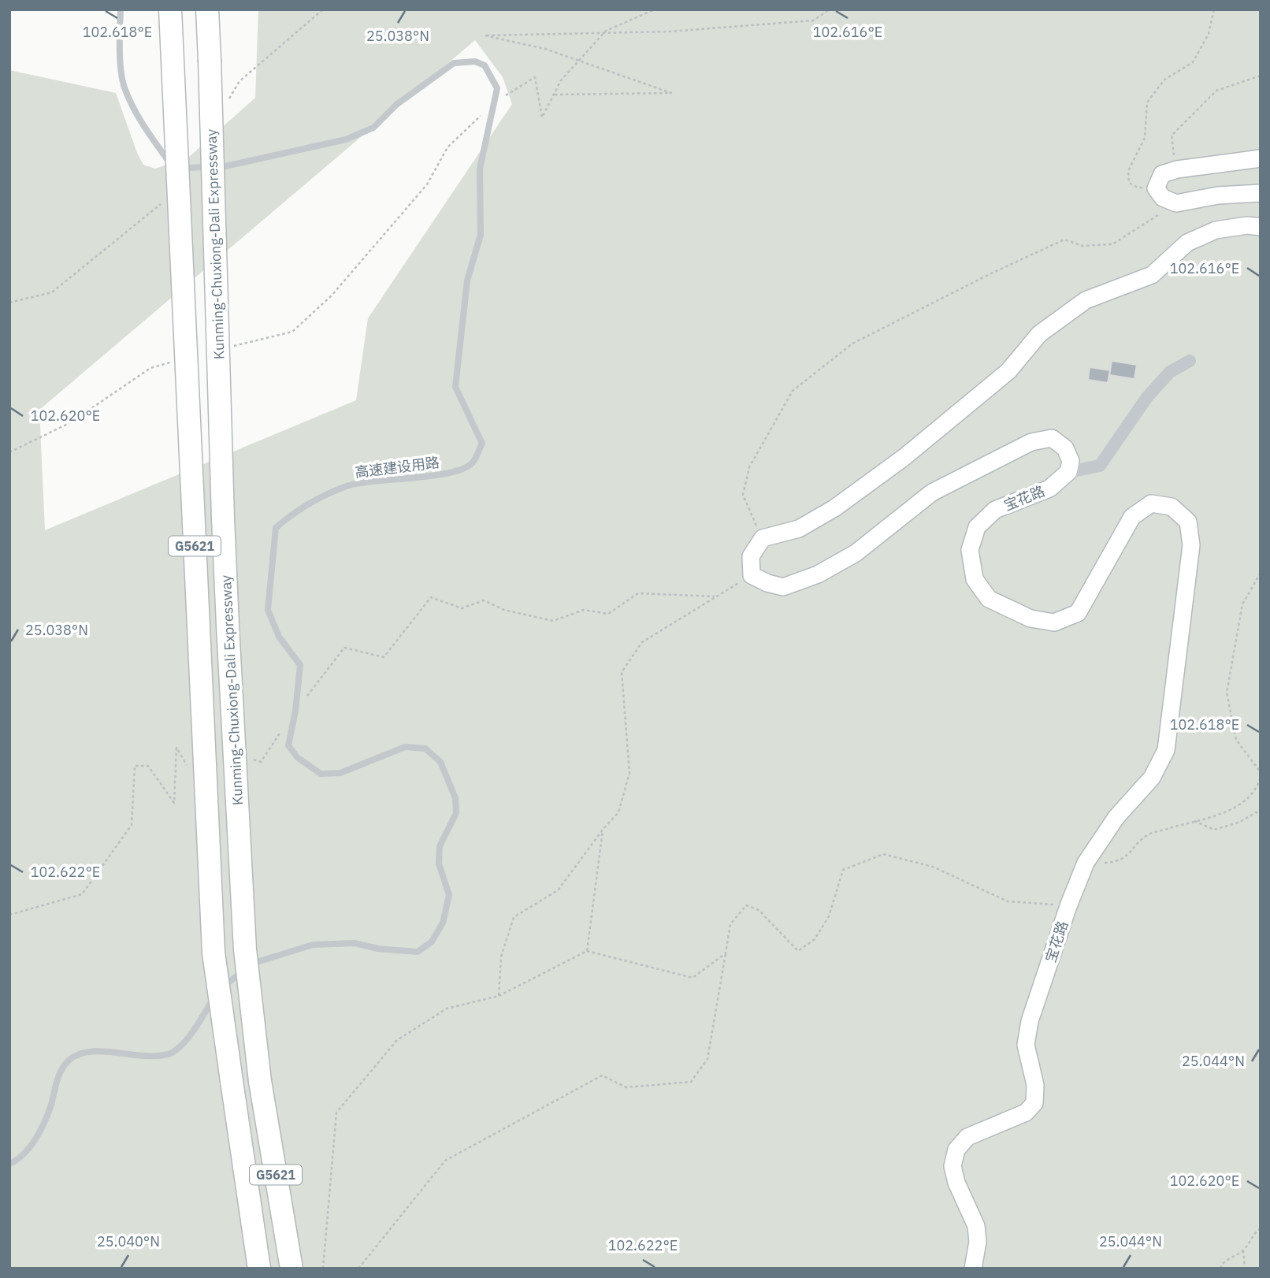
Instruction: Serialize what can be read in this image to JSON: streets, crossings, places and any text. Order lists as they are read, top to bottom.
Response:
{
  "streets": {
    "highway": ["Kunming-Chuxiong-Dali Expressway", "G5621"],
    "main road": ["宝花路"],
    "lane": ["高速建设用路"]
  },
  "coordinates": [
    "102.618°E",
    "102.616°E",
    "25.038°N",
    "102.620°E",
    "102.622°E",
    "25.044°N",
    "25.040°N"
  ]
}
